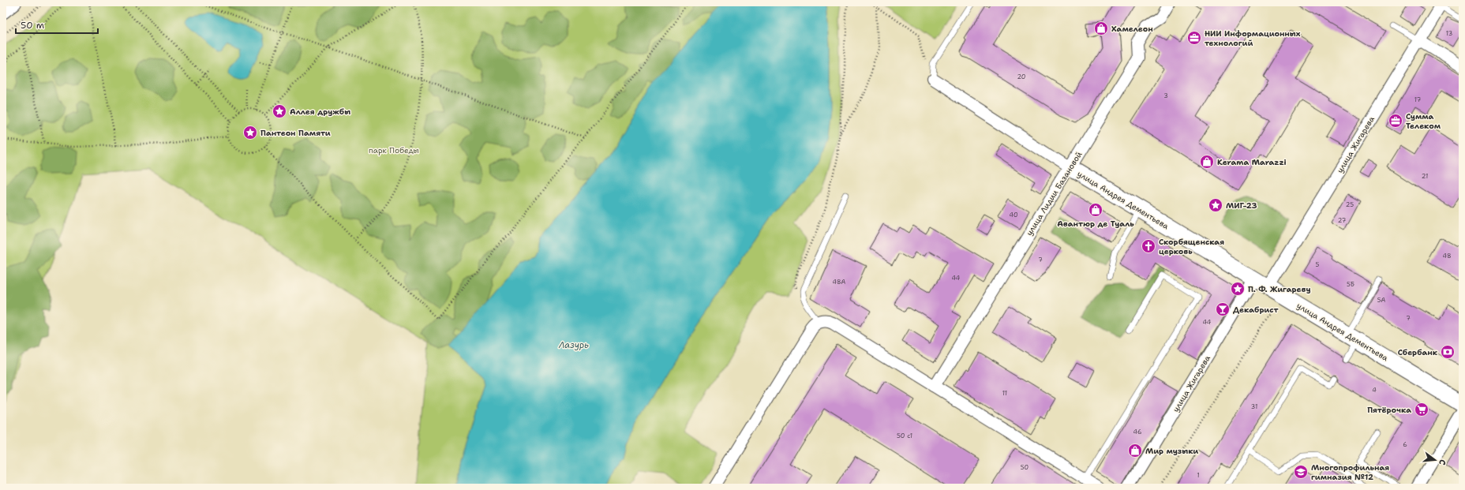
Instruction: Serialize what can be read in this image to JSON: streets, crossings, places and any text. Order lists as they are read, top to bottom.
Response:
{
  "streets": {
    "street": ["улица Жигарева", "улица Лидии Базановой", "улица Андрея Дементьева"]
  },
  "crossings": [
    ["улица Жигарева", "улица Андрея Дементьева"],
    ["улица Лидии Базановой", "улица Андрея Дементьева"]
  ],
  "water": ["Лазурь"],
  "parks": ["парк Победы"],
  "places": {
    "shop": [
      "Хамелеон",
      "Kerama Marazzi",
      "Авантюр де Туаль",
      "Мир музыки"
    ],
    "office": ["НИИ Информационных технологий", "Сумма Телеком"],
    "place": [
      "Аллея дружбы",
      "Пантеон Памяти",
      "МИГ-23",
      "П. Ф. Жигареву"
    ],
    "church": ["Скорбященская церковь"],
    "bar": ["Декабрист"],
    "bank": ["Сбербанк"],
    "supermarket": ["Пятёрочка"],
    "school or university": ["Многопрофильная гимназия №12"]
  },
  "house_numbers": [
    "13",
    "20",
    "3",
    "17",
    "21",
    "25",
    "40",
    "27",
    "48",
    "7",
    "5",
    "44",
    "48А",
    "5Б",
    "5А",
    "7",
    "44",
    "4",
    "11",
    "31",
    "46",
    "50 с1",
    "6",
    "50",
    "1"
  ],
  "scale_bar": "50 m",
  "north": "right"
}
